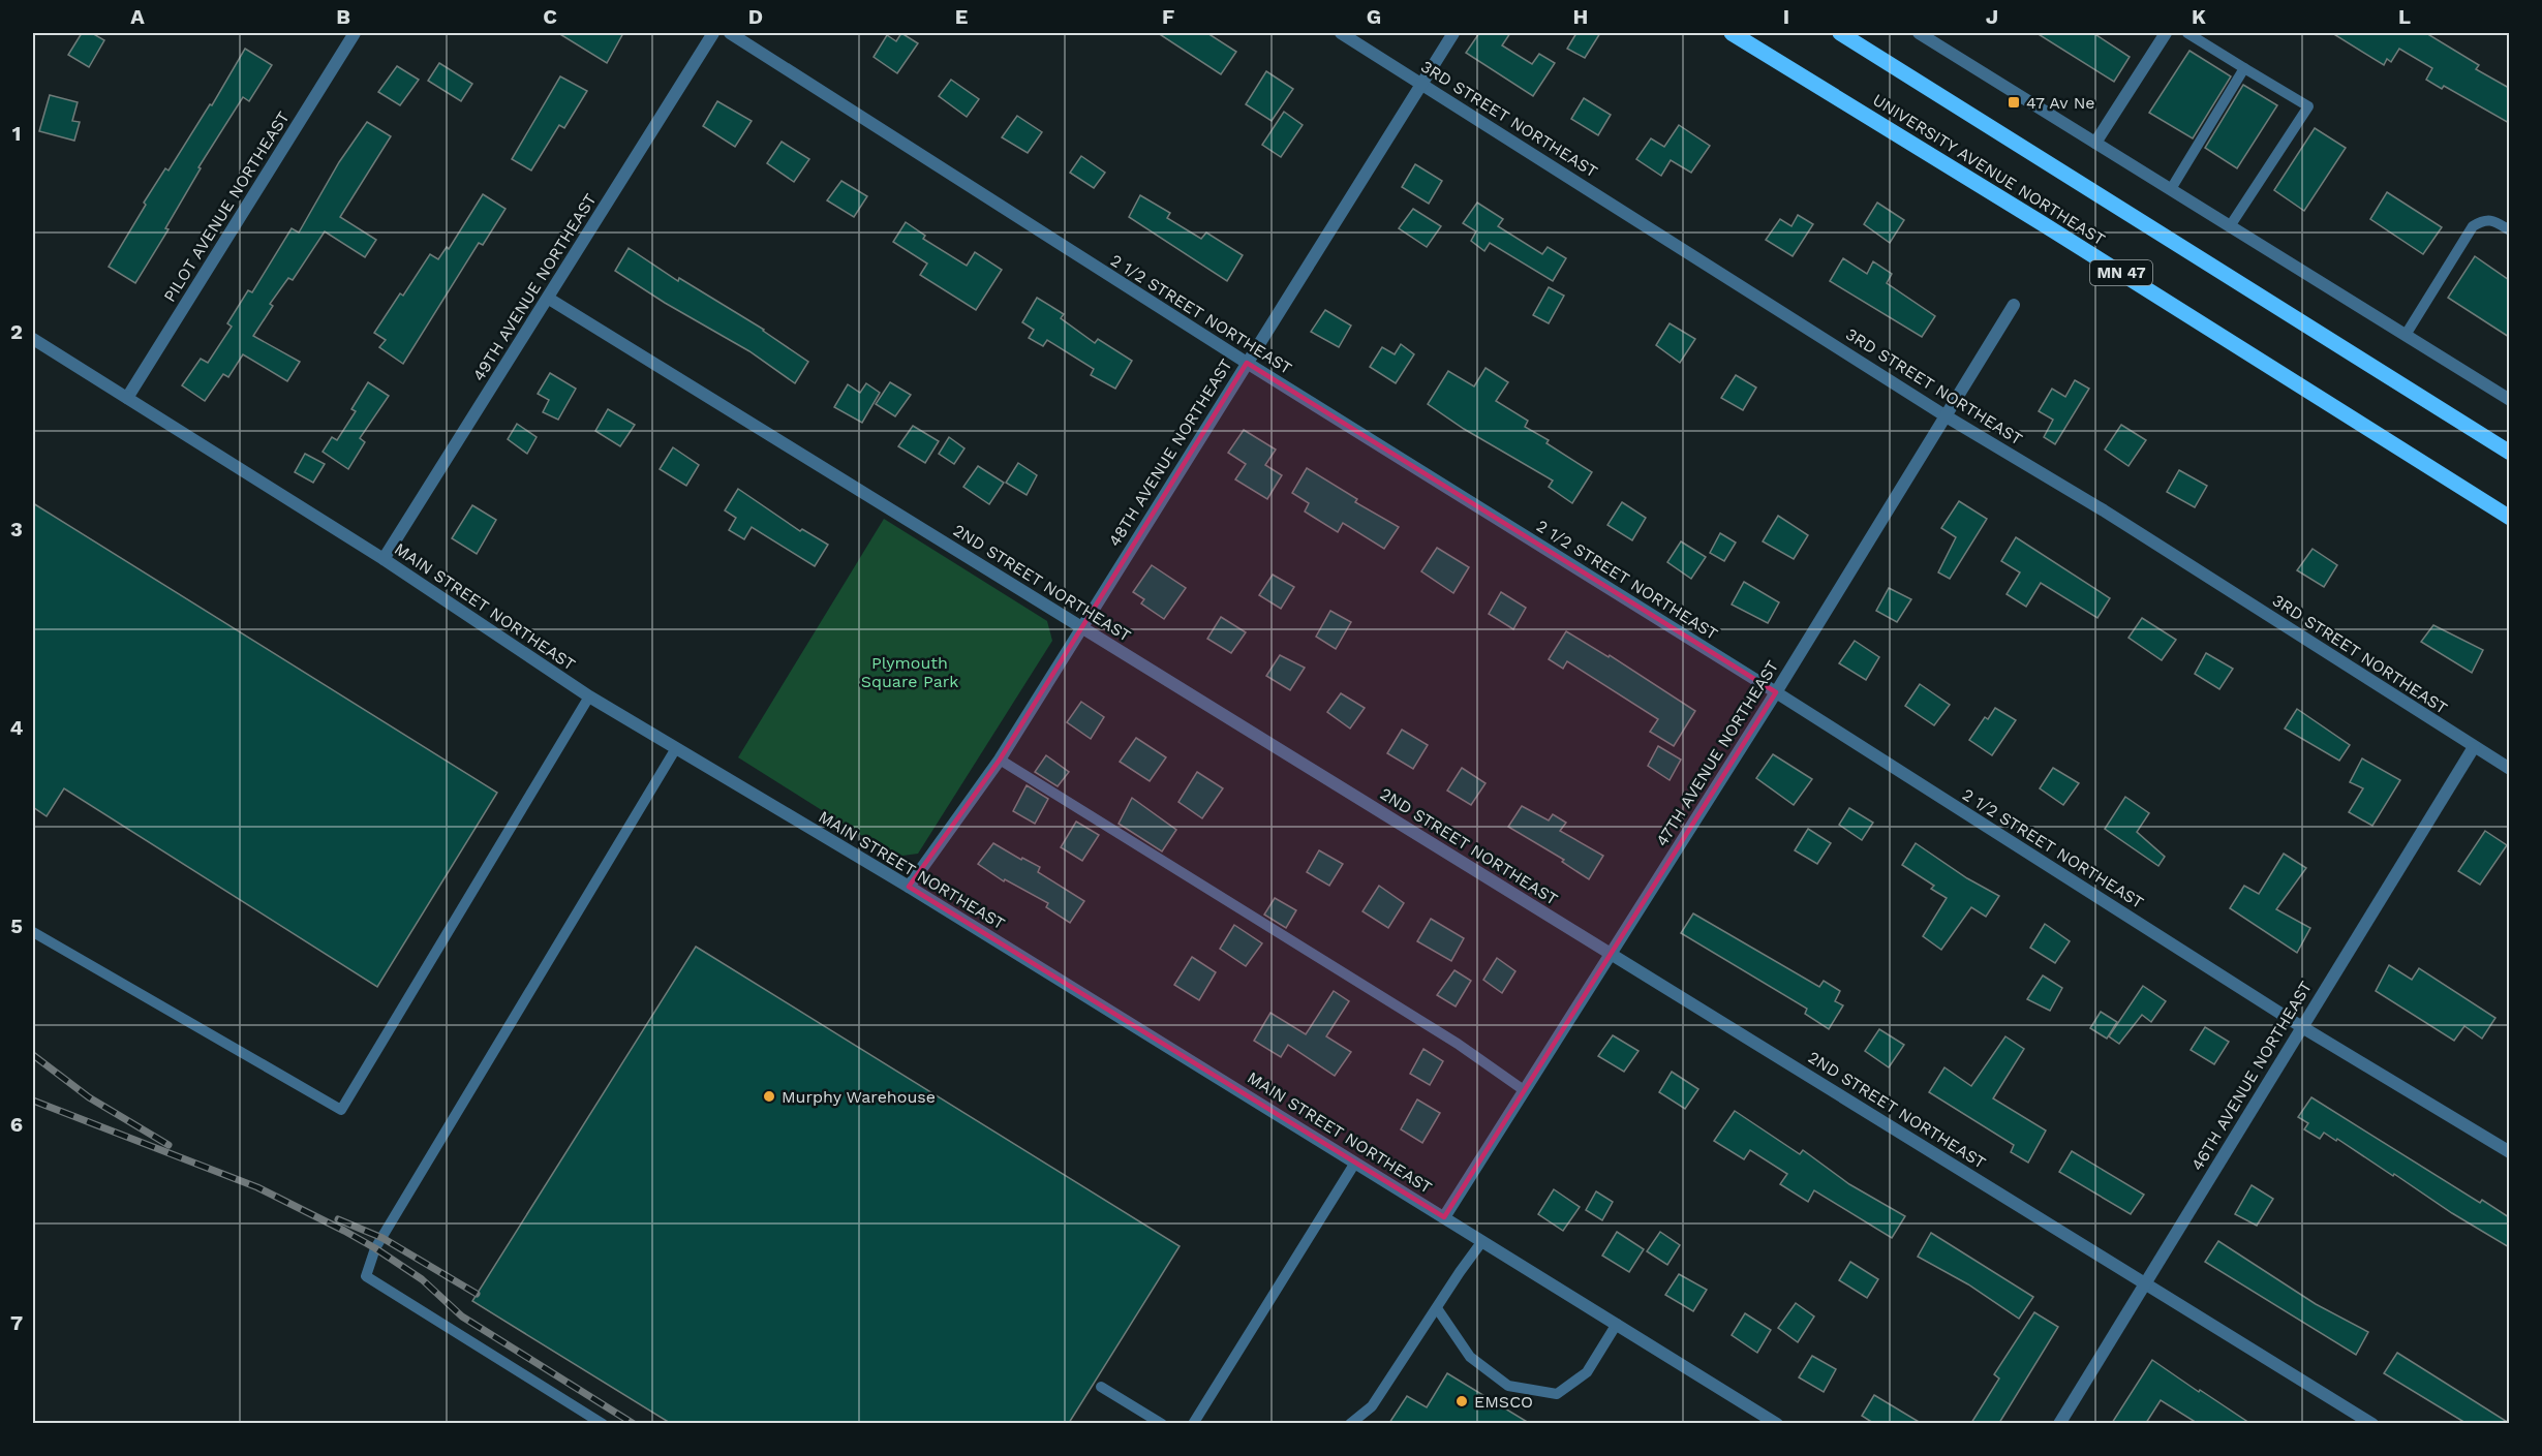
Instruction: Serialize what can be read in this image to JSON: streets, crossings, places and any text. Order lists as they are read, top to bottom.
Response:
{
  "streets": {
    "main road": ["UNIVERSITY AVENUE NORTHEAST", "MN 47"],
    "street": [
      "3RD STREET NORTHEAST",
      "PILOT AVENUE NORTHEAST",
      "49TH AVENUE NORTHEAST",
      "2 1/2 STREET NORTHEAST",
      "48TH AVENUE NORTHEAST",
      "2ND STREET NORTHEAST",
      "MAIN STREET NORTHEAST",
      "47TH AVENUE NORTHEAST",
      "46TH AVENUE NORTHEAST"
    ]
  },
  "crossings": [
    ["3RD STREET NORTHEAST", "48TH AVENUE NORTHEAST"],
    ["3RD STREET NORTHEAST", "47TH AVENUE NORTHEAST"],
    ["3RD STREET NORTHEAST", "46TH AVENUE NORTHEAST"],
    ["PILOT AVENUE NORTHEAST", "MAIN STREET NORTHEAST"],
    ["49TH AVENUE NORTHEAST", "2ND STREET NORTHEAST"],
    ["49TH AVENUE NORTHEAST", "MAIN STREET NORTHEAST"],
    ["2 1/2 STREET NORTHEAST", "48TH AVENUE NORTHEAST"],
    ["2 1/2 STREET NORTHEAST", "47TH AVENUE NORTHEAST"],
    ["2 1/2 STREET NORTHEAST", "46TH AVENUE NORTHEAST"],
    ["48TH AVENUE NORTHEAST", "2ND STREET NORTHEAST"],
    ["48TH AVENUE NORTHEAST", "MAIN STREET NORTHEAST"],
    ["2ND STREET NORTHEAST", "47TH AVENUE NORTHEAST"],
    ["2ND STREET NORTHEAST", "46TH AVENUE NORTHEAST"],
    ["MAIN STREET NORTHEAST", "47TH AVENUE NORTHEAST"]
  ],
  "parks": ["Plymouth Square Park"],
  "places": {
    "transit": ["47 Av Ne"],
    "other": ["Murphy Warehouse", "EMSCO"]
  },
  "grid": {
    "columns": [
      "A",
      "B",
      "C",
      "D",
      "E",
      "F",
      "G",
      "H",
      "I",
      "J",
      "K",
      "L"
    ],
    "rows": [
      "1",
      "2",
      "3",
      "4",
      "5",
      "6",
      "7"
    ]
  }
}
